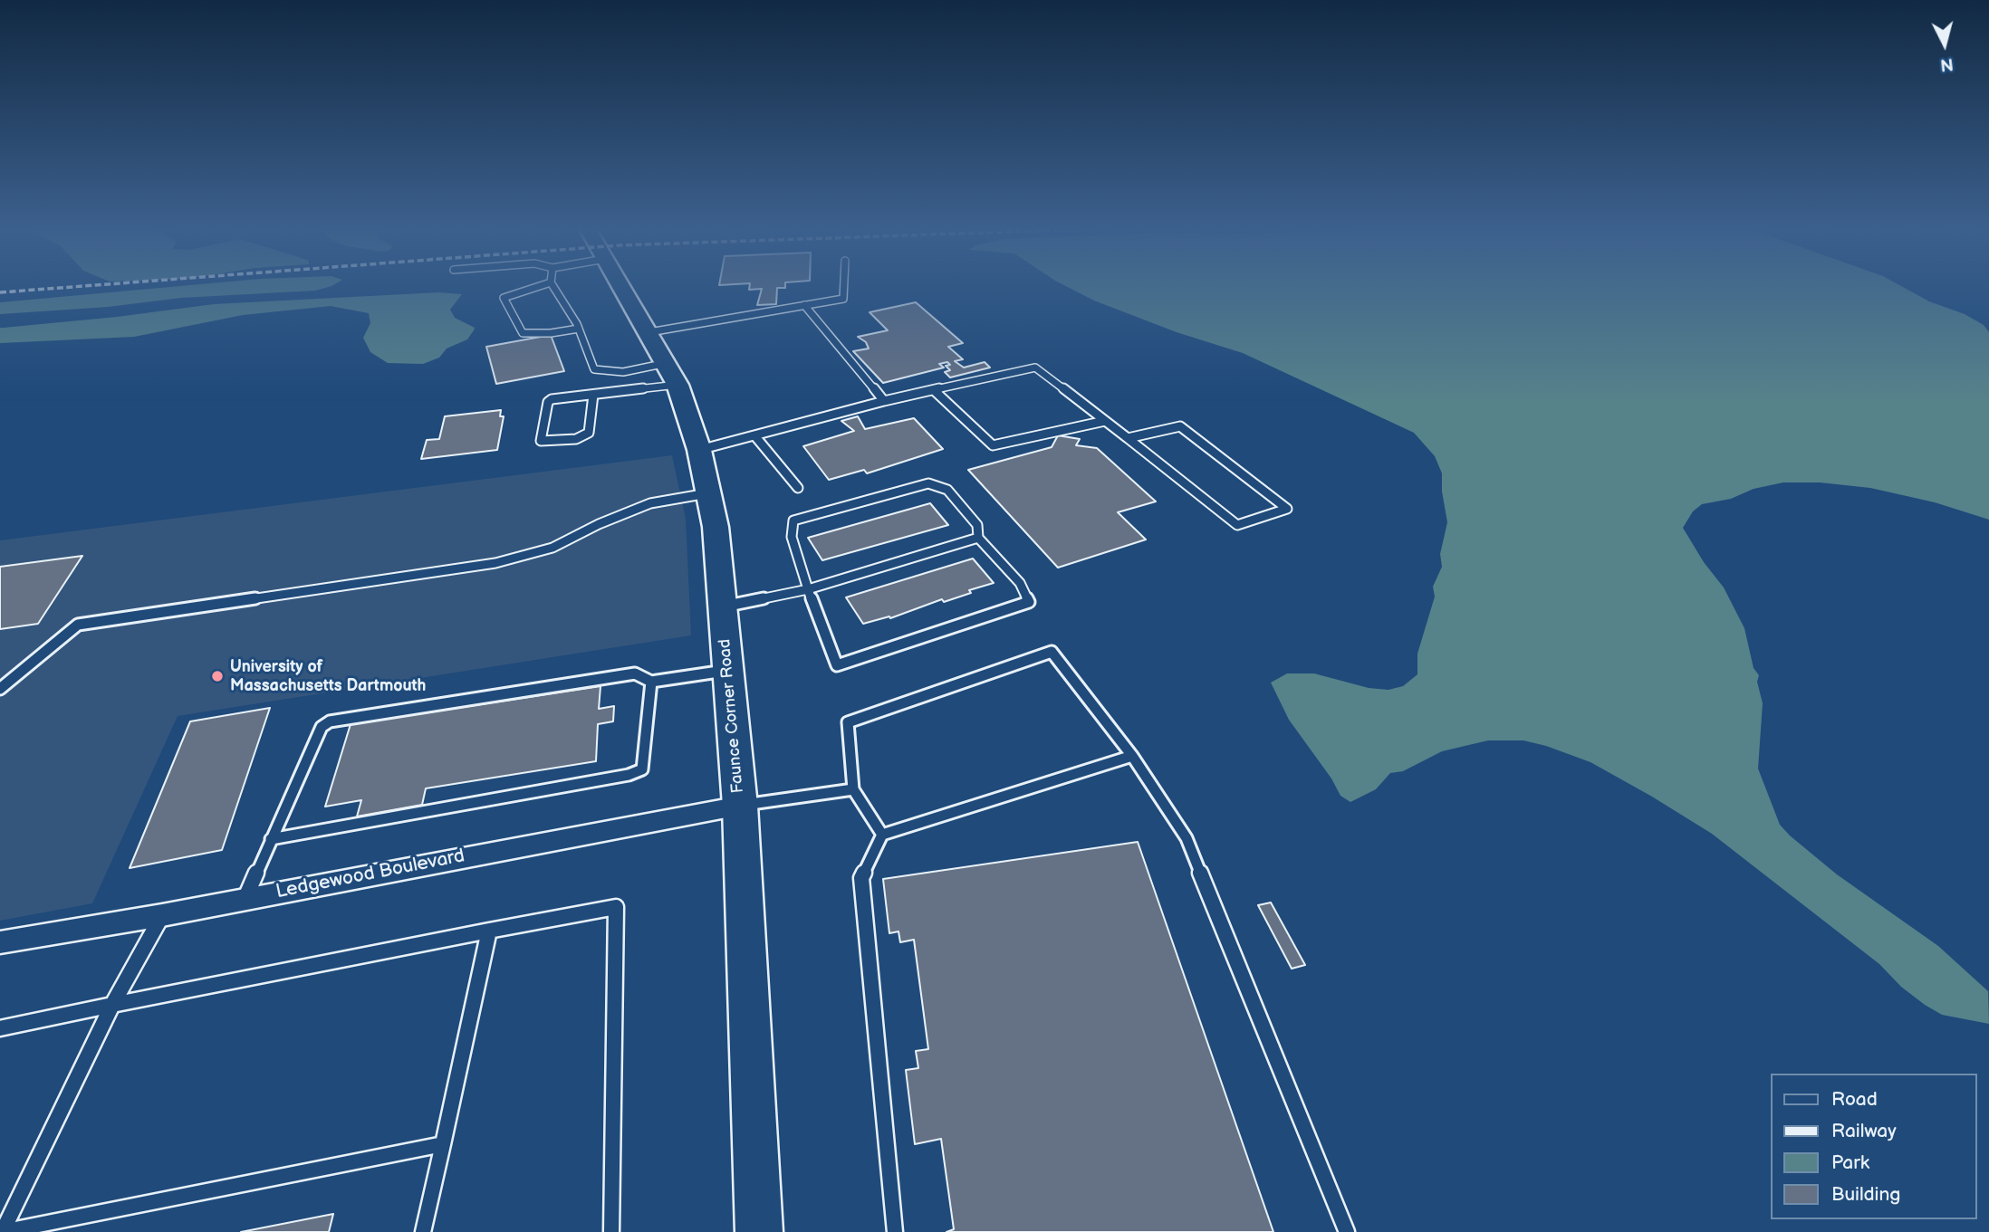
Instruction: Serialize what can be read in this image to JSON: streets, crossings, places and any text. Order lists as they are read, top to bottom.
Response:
{
  "streets": {
    "main road": ["Faunce Corner Road"],
    "street": ["Ledgewood Boulevard"]
  },
  "crossings": [
    ["Faunce Corner Road", "Ledgewood Boulevard"]
  ],
  "places": ["University of Massachusetts Dartmouth"],
  "legend": [
    "Road",
    "Railway",
    "Park",
    "Building"
  ],
  "north": "bottom"
}
